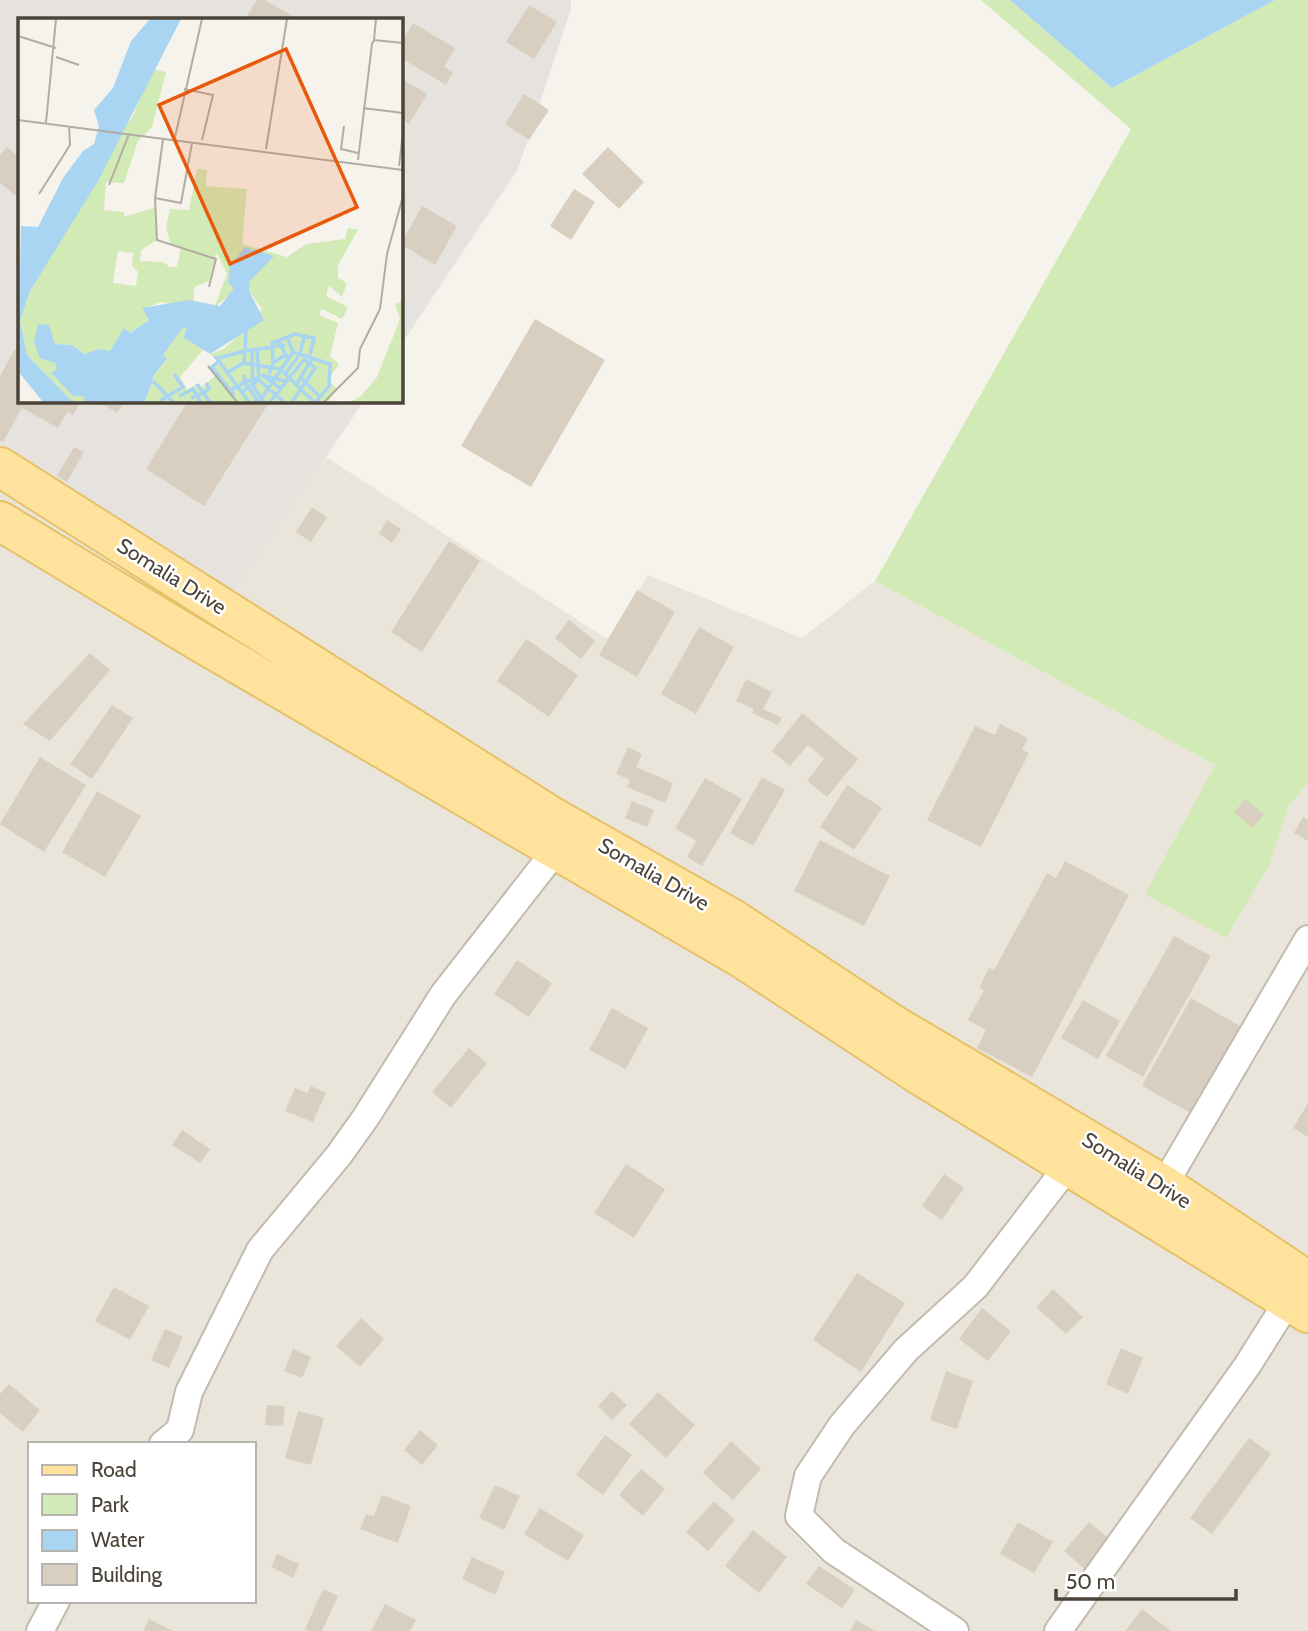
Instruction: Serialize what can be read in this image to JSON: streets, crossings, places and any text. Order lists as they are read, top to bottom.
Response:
{
  "streets": {
    "main road": ["Somalia Drive"]
  },
  "legend": [
    "Road",
    "Park",
    "Water",
    "Building"
  ],
  "scale_bar": "50 m"
}
